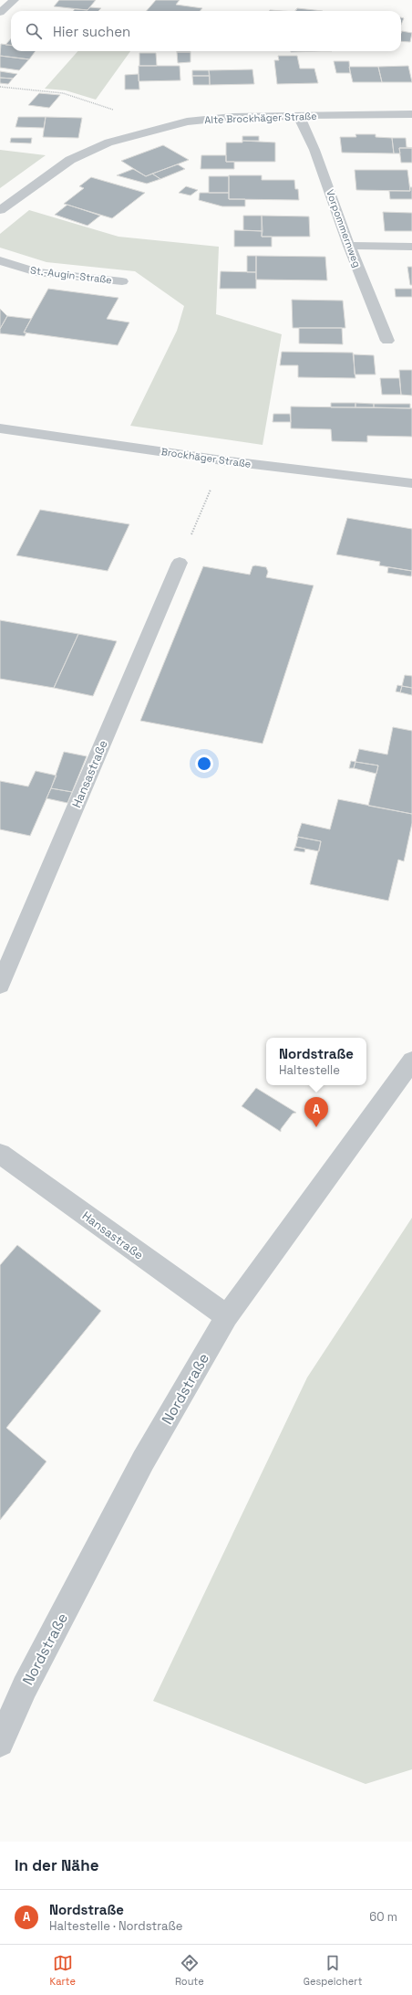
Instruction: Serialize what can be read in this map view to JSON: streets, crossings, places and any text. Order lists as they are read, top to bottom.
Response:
{
  "streets": {
    "street": [
      "Alte Brockhäger Straße",
      "Vorpommernweg",
      "St.-Augin-Straße",
      "Brockhäger Straße",
      "Hansastraße",
      "Nordstraße"
    ]
  },
  "crossings": [
    ["Alte Brockhäger Straße", "Vorpommernweg"],
    ["Hansastraße", "Nordstraße"]
  ],
  "page": {
    "search": "Hier suchen",
    "popup": ["Nordstraße", "Haltestelle"],
    "pins": "A",
    "heading": "In der Nähe",
    "list": [
      {
        "mark": "A",
        "name": "Nordstraße",
        "note": "Haltestelle · Nordstraße",
        "value": "60 m"
      }
    ],
    "nav": ["Karte", "Route", "Gespeichert"]
  }
}
